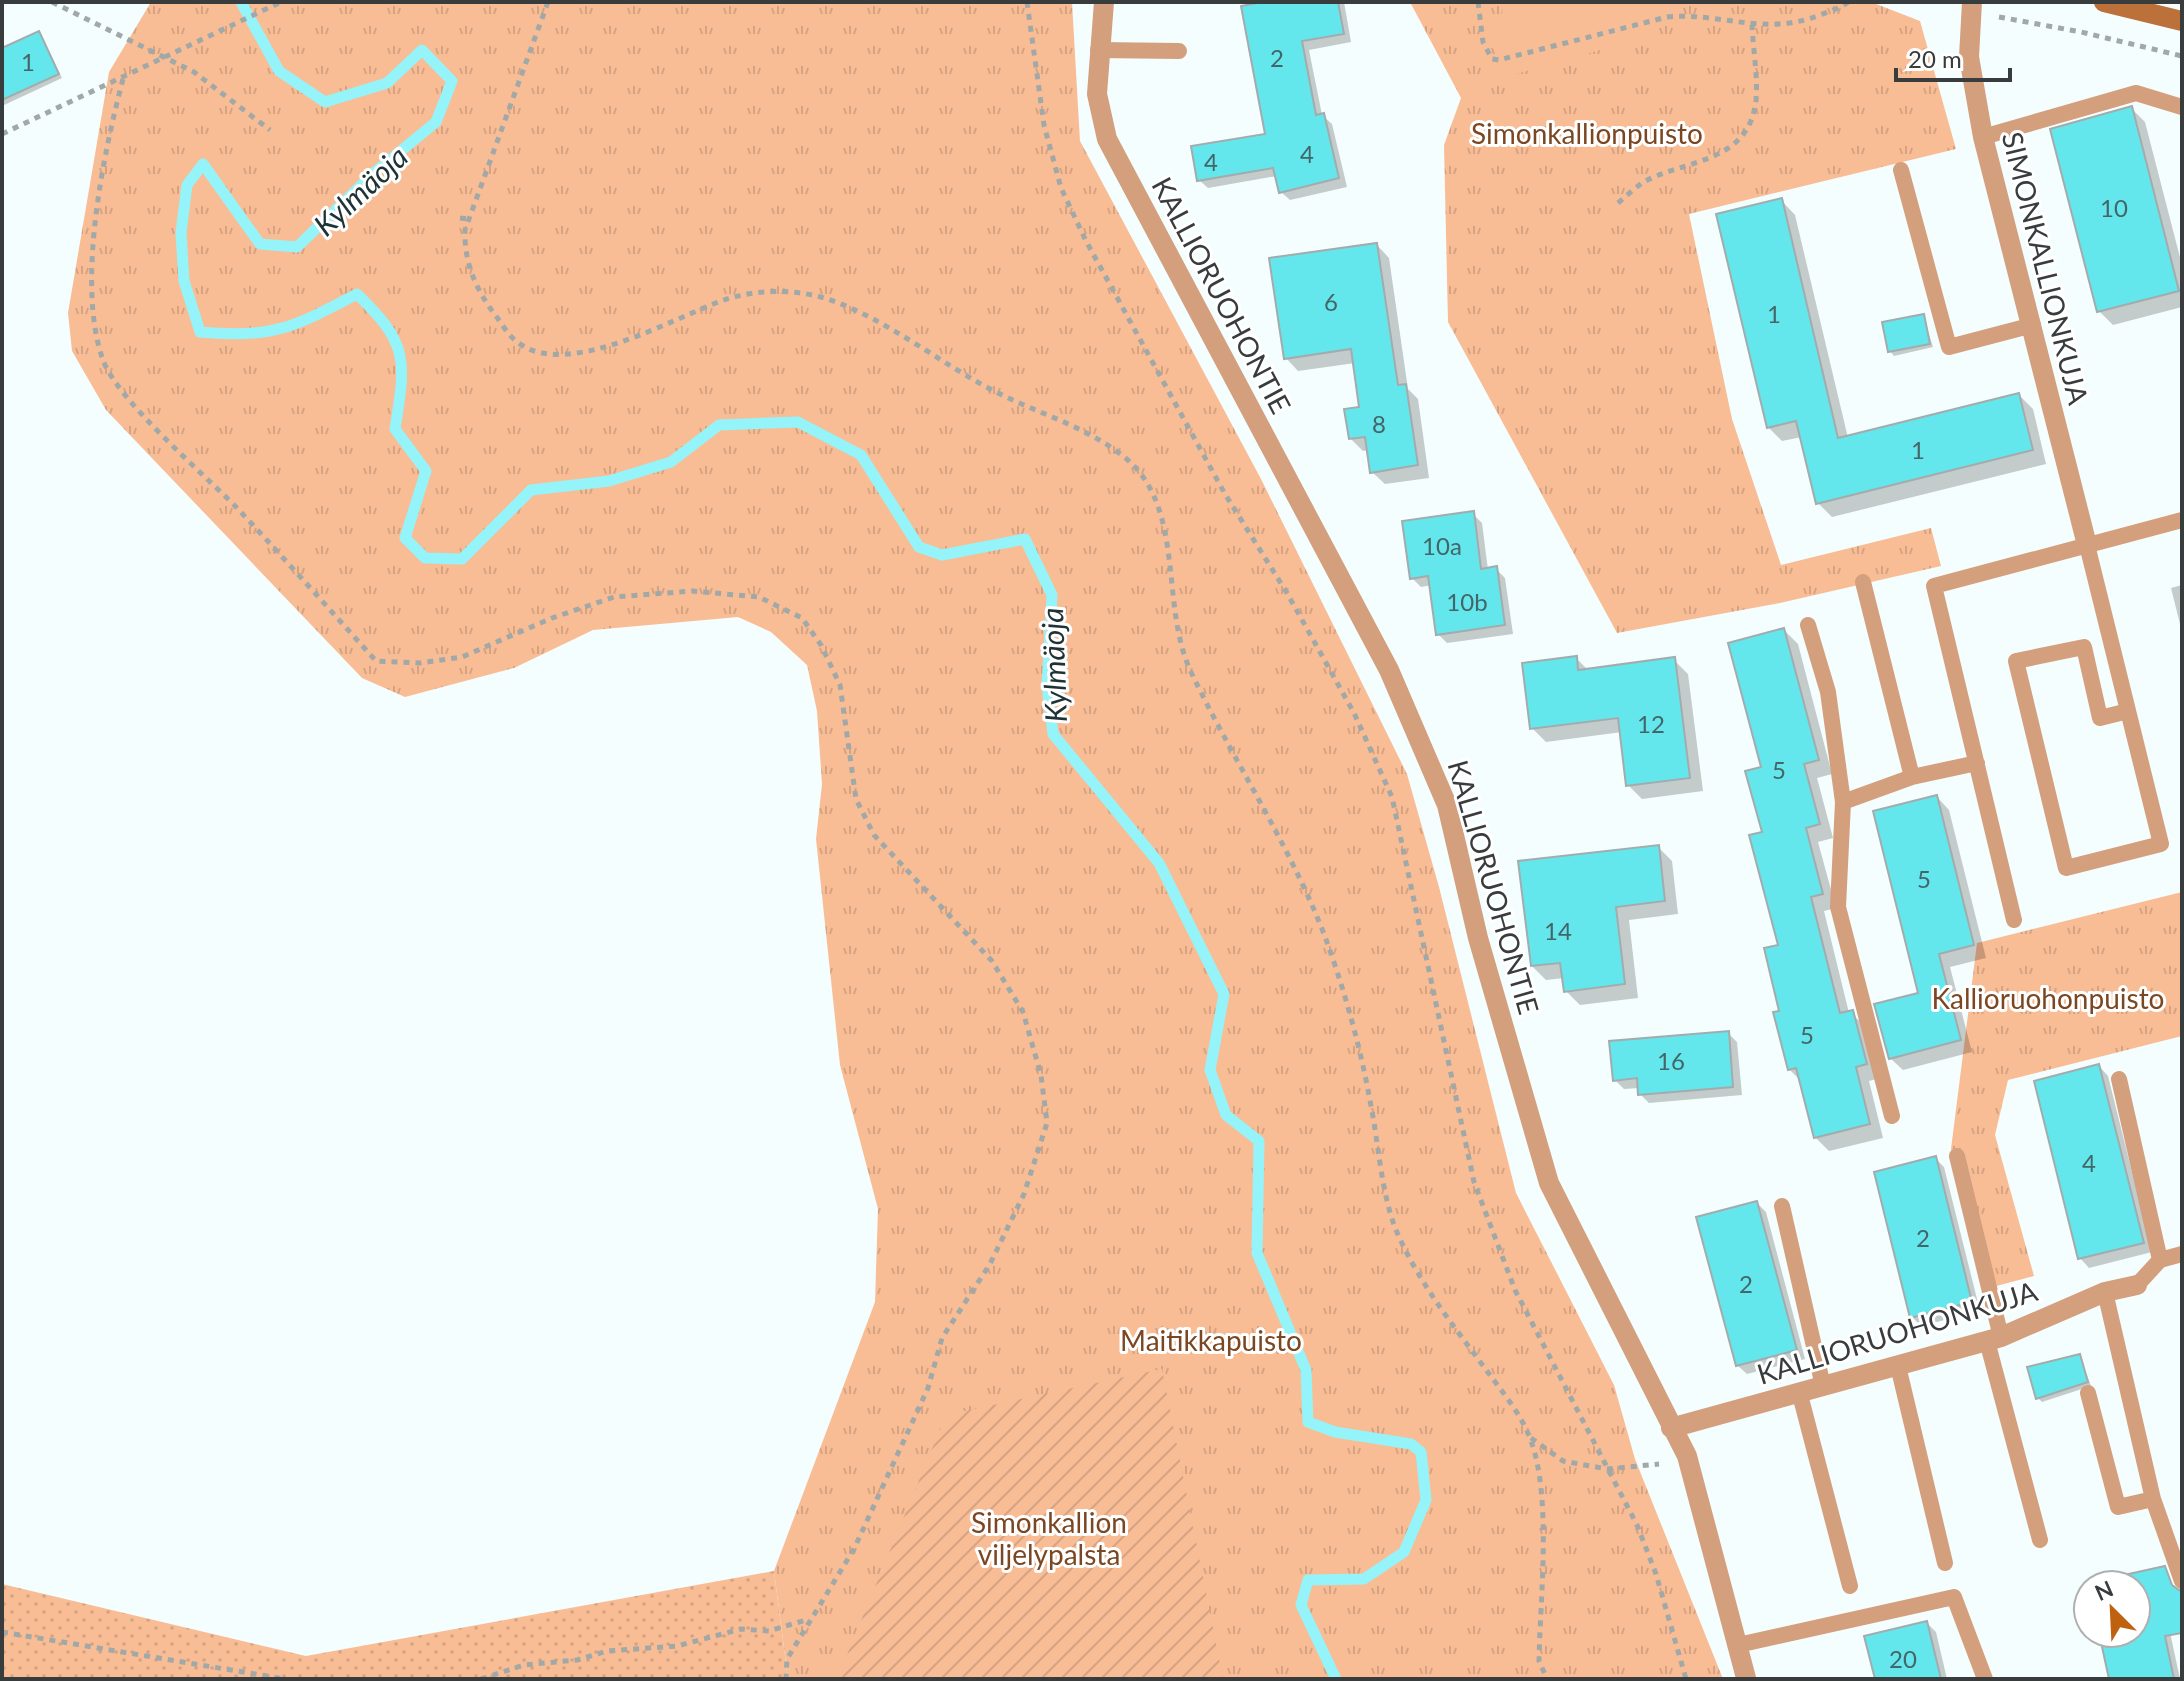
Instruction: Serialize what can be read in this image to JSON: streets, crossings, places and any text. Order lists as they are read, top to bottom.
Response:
{
  "streets": {
    "street": ["SIMONKALLIONKUJA", "KALLIORUOHONTIE", "KALLIORUOHONKUJA"]
  },
  "crossings": [
    ["KALLIORUOHONTIE", "KALLIORUOHONKUJA"]
  ],
  "water": ["Kylmäoja"],
  "parks": [
    "Simonkallionpuisto",
    "Kallioruohonpuisto",
    "Maitikkapuisto",
    "Simonkallion viljelypalsta"
  ],
  "house_numbers": [
    "2",
    "1",
    "4",
    "4",
    "10",
    "6",
    "1",
    "8",
    "1",
    "10a",
    "10b",
    "12",
    "5",
    "5",
    "14",
    "5",
    "16",
    "4",
    "2",
    "2",
    "20"
  ],
  "scale_bar": "20 m",
  "north": "top left"
}
